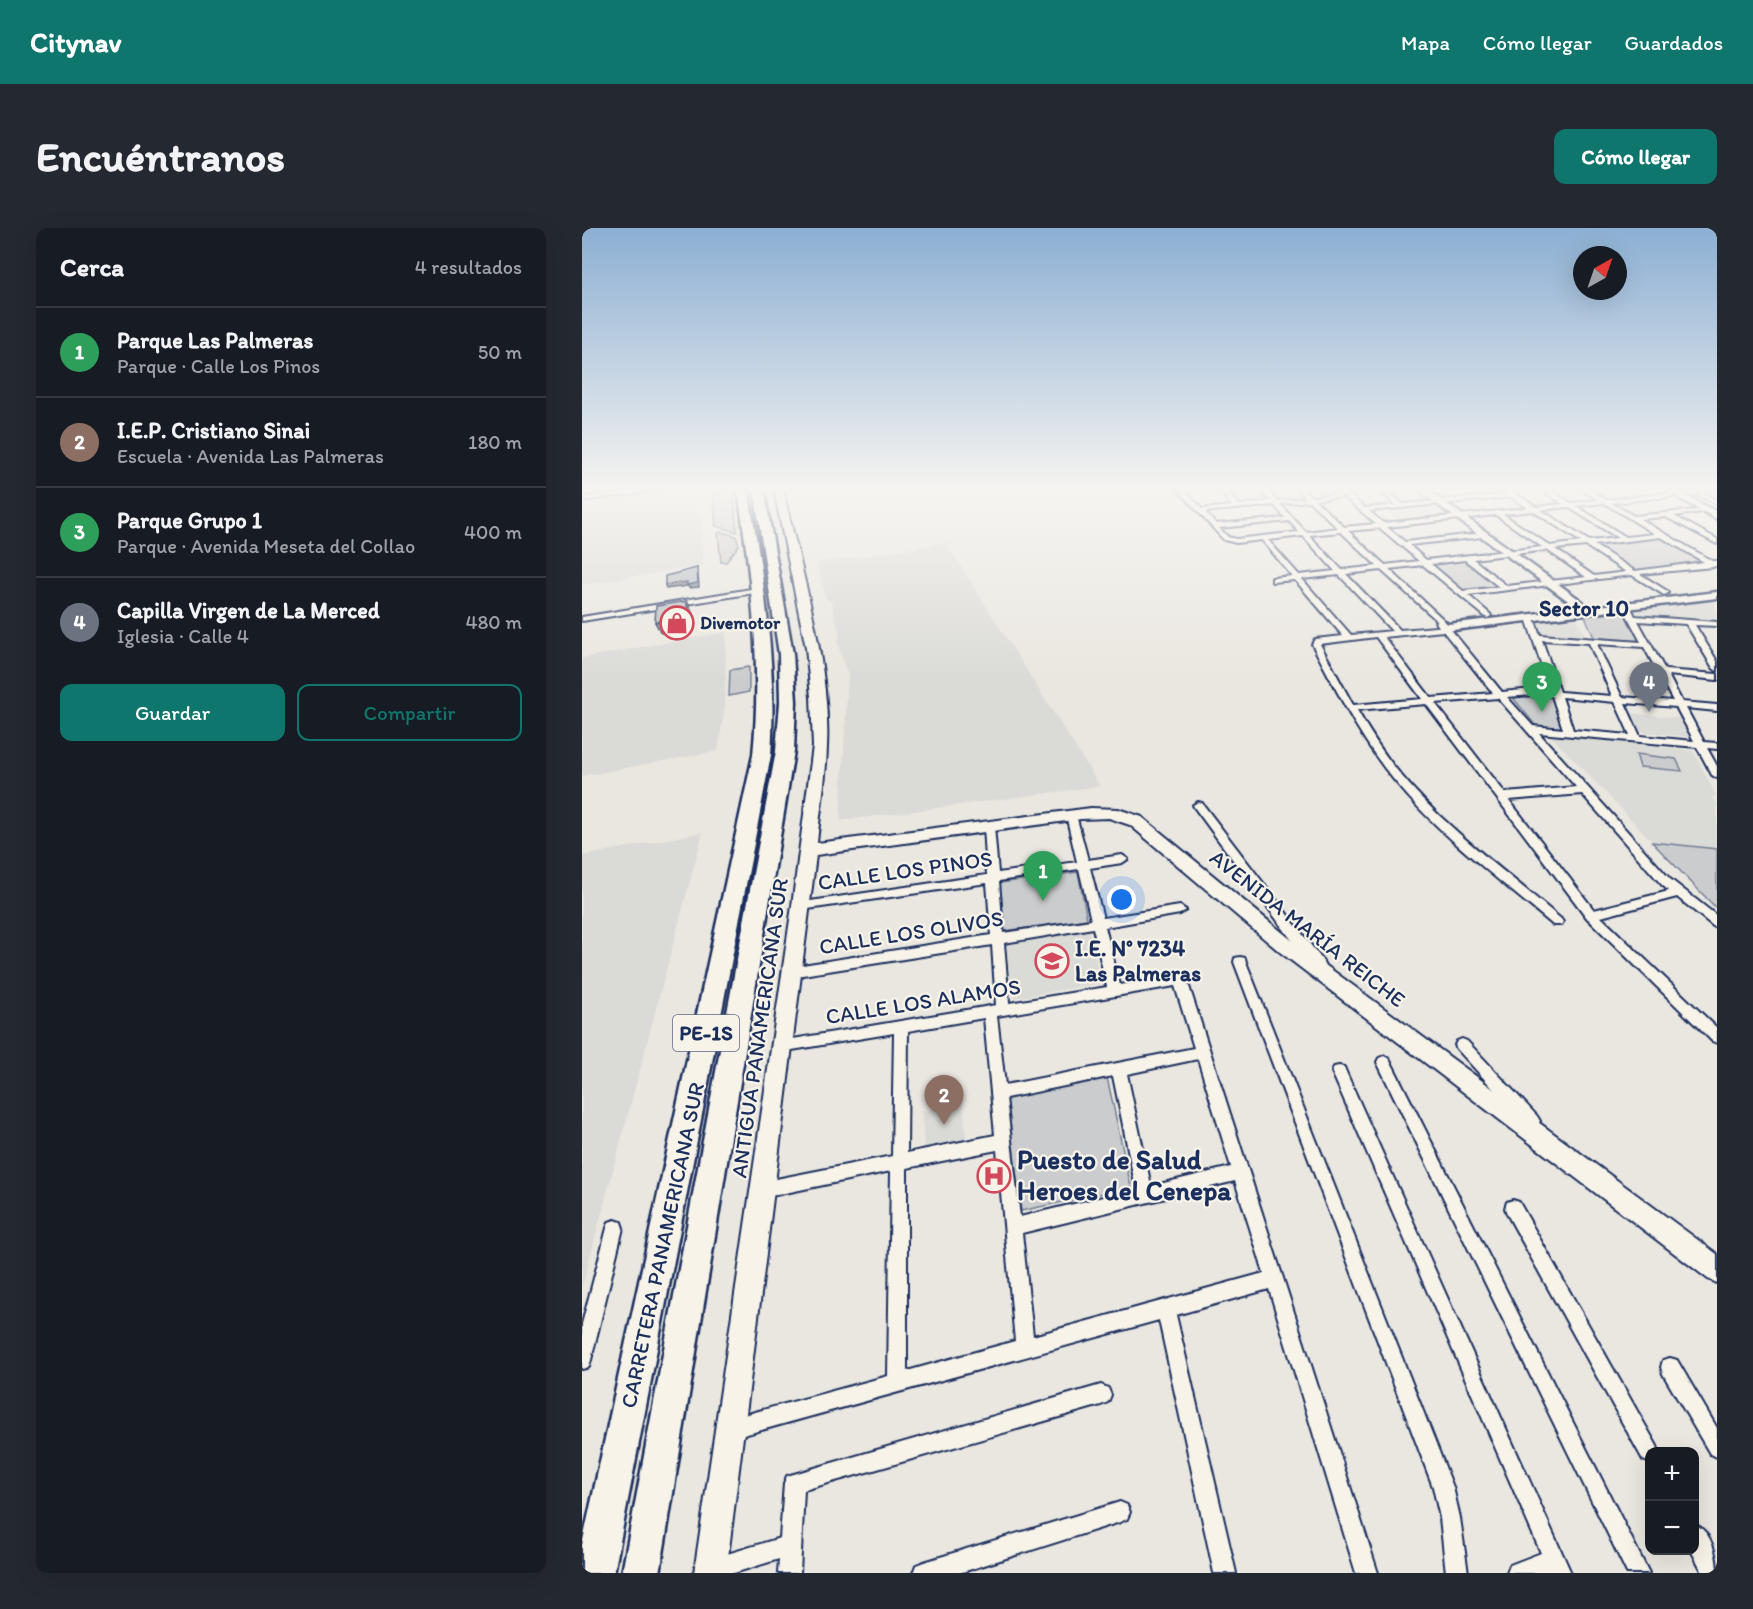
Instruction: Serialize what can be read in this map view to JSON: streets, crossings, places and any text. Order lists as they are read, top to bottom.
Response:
{
  "streets": {
    "highway": ["PE-1S", "CARRETERA PANAMERICANA SUR"],
    "main road": ["AVENIDA MARÍA REICHE", "ANTIGUA PANAMERICANA SUR"],
    "street": ["CALLE LOS PINOS", "CALLE LOS OLIVOS", "CALLE LOS ALAMOS"]
  },
  "crossings": [
    ["CALLE LOS PINOS", "ANTIGUA PANAMERICANA SUR"],
    ["AVENIDA MARÍA REICHE", "ANTIGUA PANAMERICANA SUR"],
    ["CALLE LOS OLIVOS", "ANTIGUA PANAMERICANA SUR"],
    ["CALLE LOS ALAMOS", "ANTIGUA PANAMERICANA SUR"]
  ],
  "districts": ["Sector 10"],
  "places": {
    "shop": ["Divemotor"],
    "school or university": ["I.E. N° 7234 Las Palmeras"],
    "hospital": ["Puesto de Salud Heroes del Cenepa"]
  },
  "north": "top right",
  "page": {
    "header": "Citynav",
    "nav": ["Mapa", "Cómo llegar", "Guardados"],
    "buttons": [
      "Cómo llegar",
      ["Guardar", "Compartir"]
    ],
    "title": "Encuéntranos",
    "heading": ["Cerca", "4 resultados"],
    "list": [
      {
        "mark": "1",
        "name": "Parque Las Palmeras",
        "note": "Parque · Calle Los Pinos",
        "value": "50 m"
      },
      {
        "mark": "2",
        "name": "I.E.P. Cristiano Sinai",
        "note": "Escuela · Avenida Las Palmeras",
        "value": "180 m"
      },
      {
        "mark": "3",
        "name": "Parque Grupo 1",
        "note": "Parque · Avenida Meseta del Collao",
        "value": "400 m"
      },
      {
        "mark": "4",
        "name": "Capilla Virgen de La Merced",
        "note": "Iglesia · Calle 4",
        "value": "480 m"
      }
    ],
    "pins": [
      "3",
      "4",
      "1",
      "2"
    ],
    "map_buttons": ["+", "−"]
  }
}
